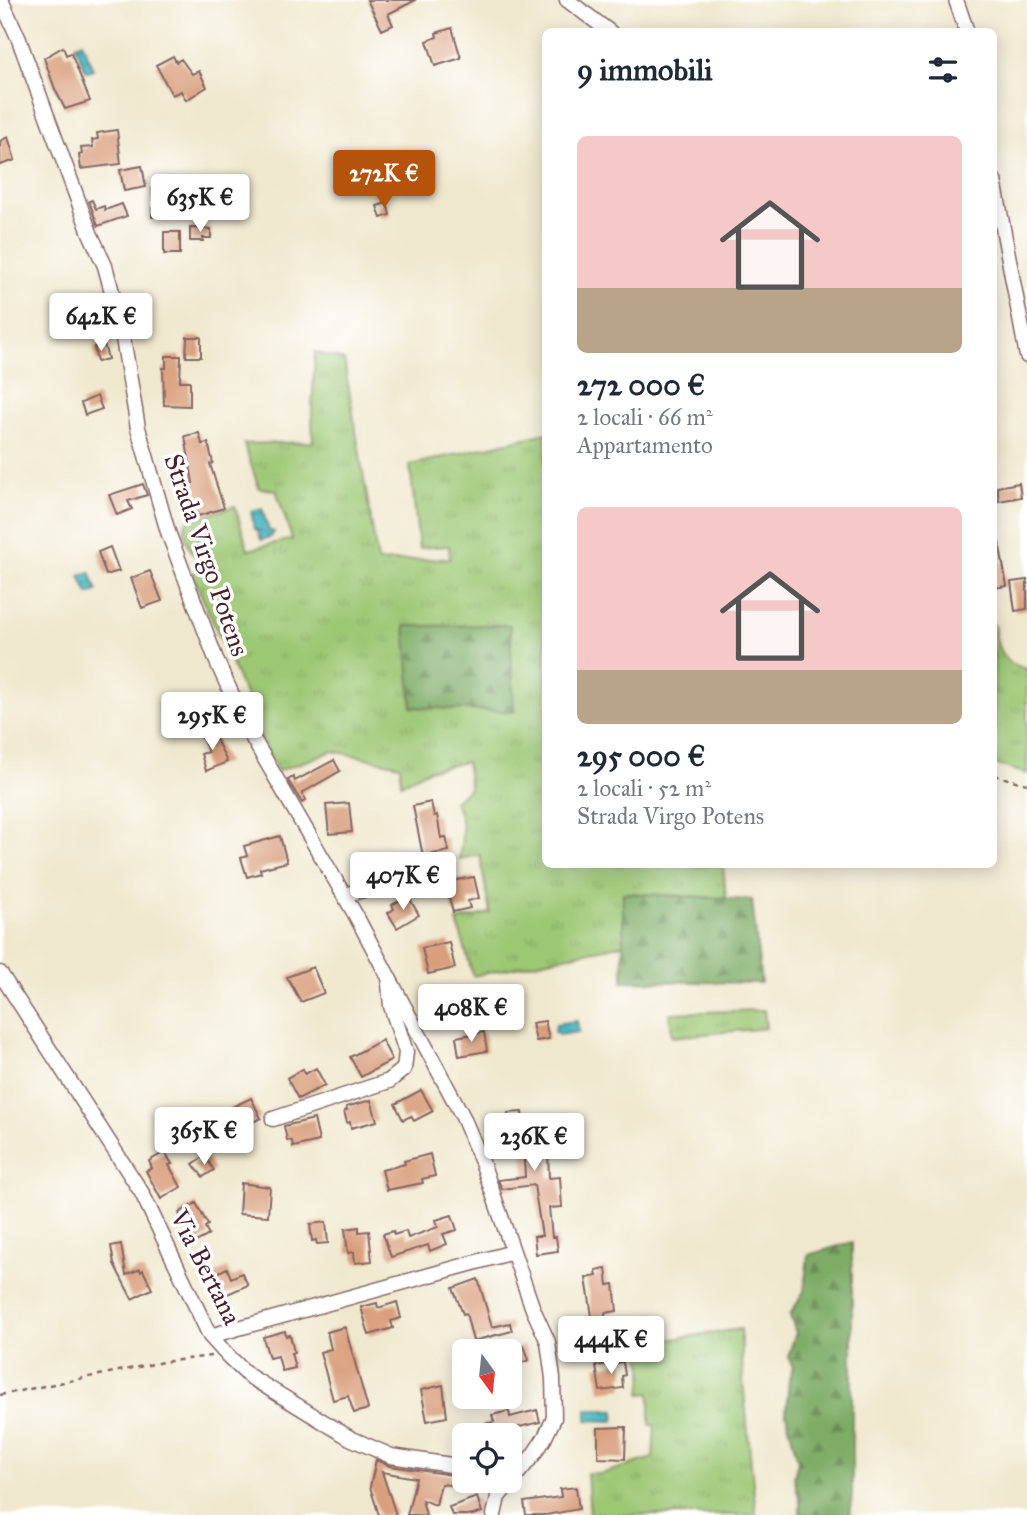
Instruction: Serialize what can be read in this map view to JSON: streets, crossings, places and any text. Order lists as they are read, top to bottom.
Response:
{
  "streets": {
    "street": ["Strada Virgo Potens", "Via Bertana"]
  },
  "north": "bottom",
  "page": {
    "heading": "9 immobili",
    "list": [
      {
        "name": "272 000 €",
        "note": "2 locali · 66 m² · Appartamento"
      },
      {
        "name": "295 000 €",
        "note": "2 locali · 52 m² · Strada Virgo Potens"
      }
    ],
    "price": [
      "272K €",
      "635K €",
      "642K €",
      "295K €",
      "407K €",
      "408K €",
      "365K €",
      "236K €",
      "444K €"
    ]
  }
}
